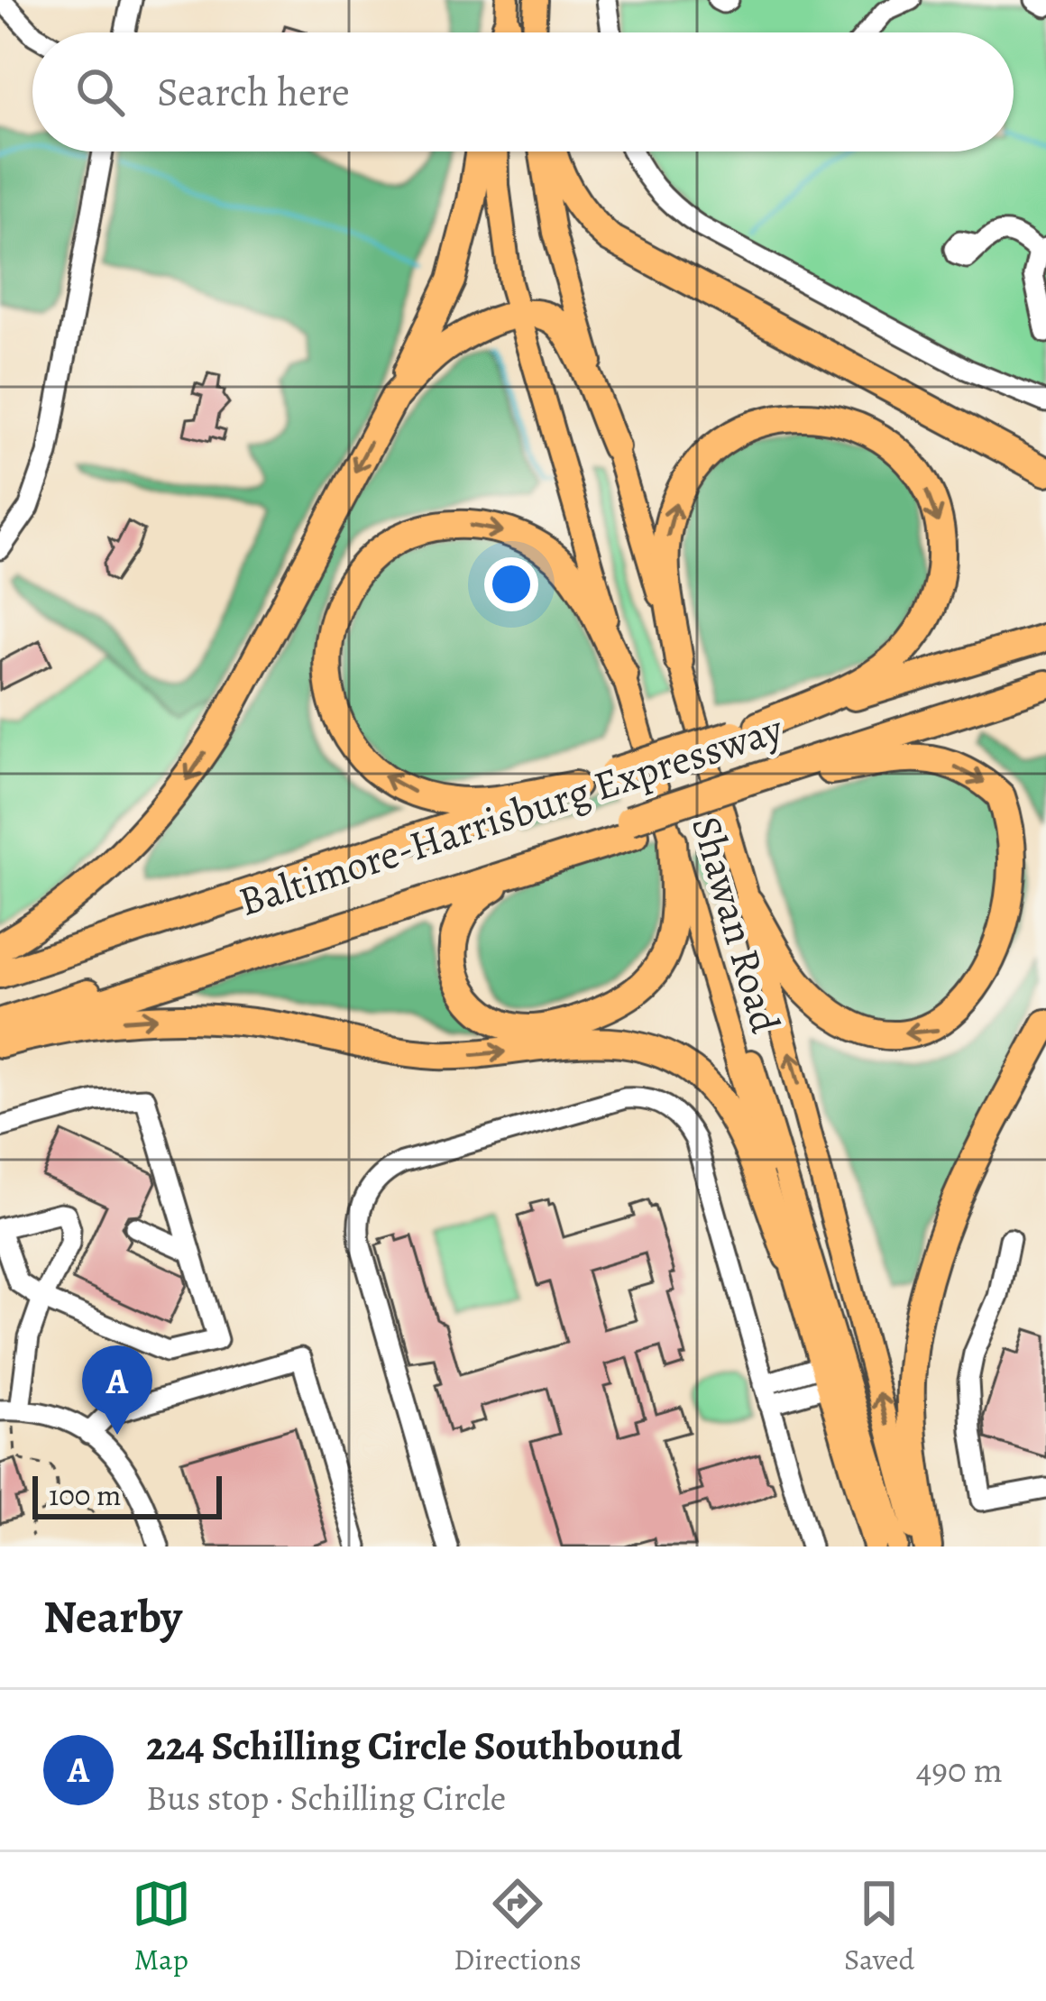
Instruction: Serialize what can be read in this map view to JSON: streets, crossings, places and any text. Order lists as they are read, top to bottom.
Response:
{
  "streets": {
    "highway": ["Baltimore-Harrisburg Expressway"],
    "main road": ["Shawan Road"]
  },
  "scale_bar": "100 m",
  "page": {
    "search": "Search here",
    "pins": "A",
    "scale": "100 m",
    "heading": "Nearby",
    "list": [
      {
        "mark": "A",
        "name": "224 Schilling Circle Southbound",
        "note": "Bus stop · Schilling Circle",
        "value": "490 m"
      }
    ],
    "nav": ["Map", "Directions", "Saved"]
  }
}
